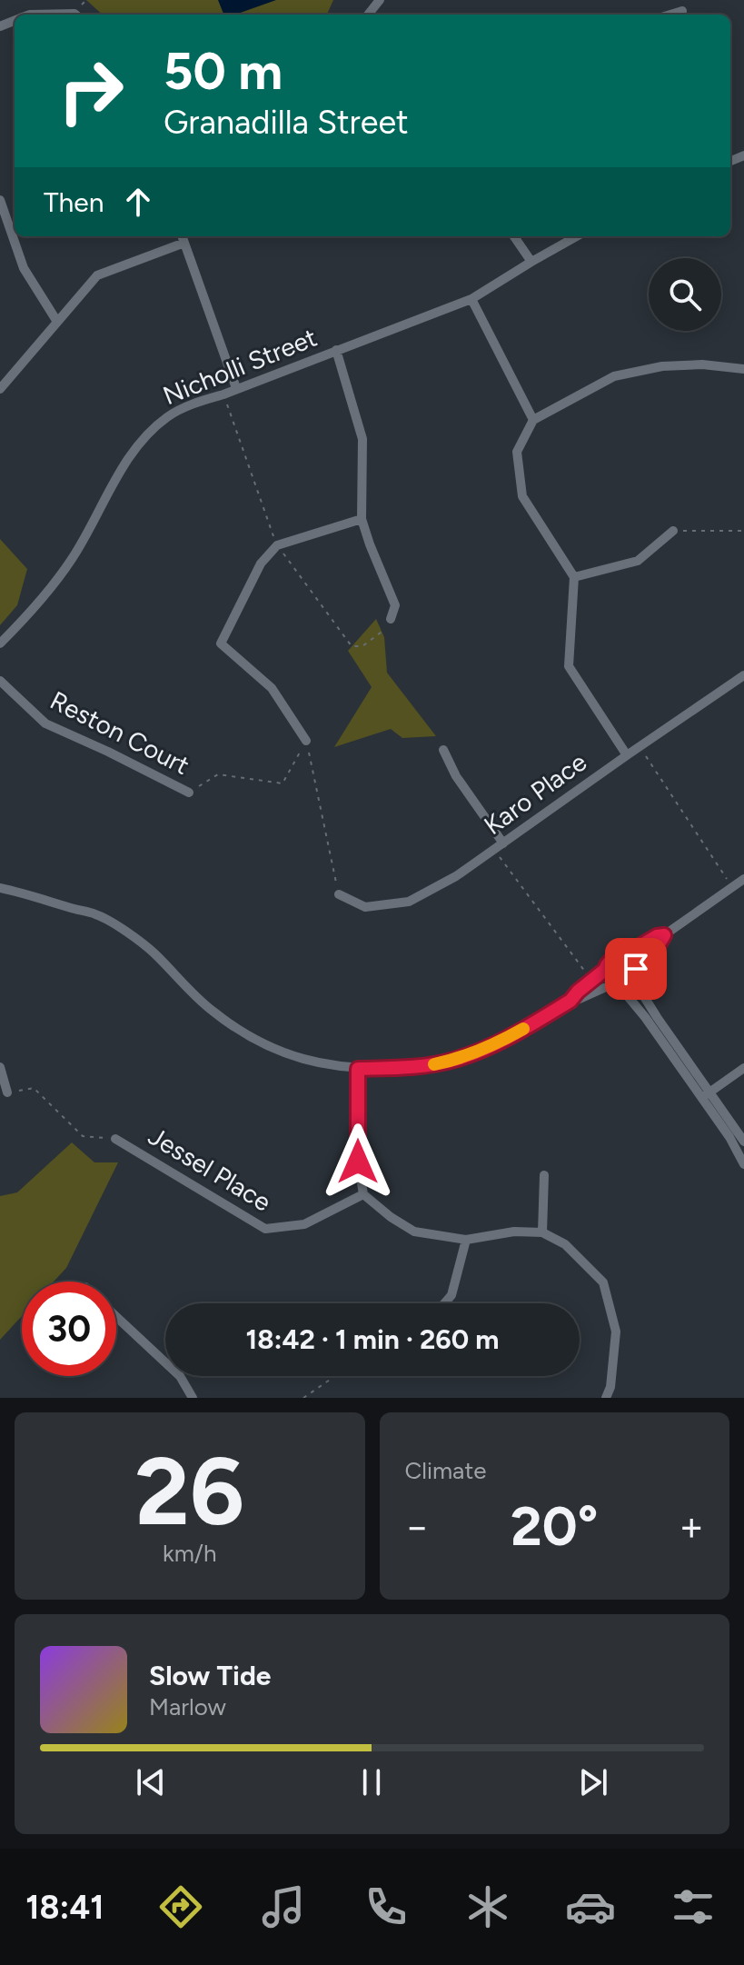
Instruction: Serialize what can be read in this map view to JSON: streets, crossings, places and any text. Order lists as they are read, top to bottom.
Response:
{
  "streets": {
    "street": [
      "Nicholli Street",
      "Reston Court",
      "Karo Place",
      "Jessel Place"
    ]
  },
  "page": {
    "turn": ["50 m", "Granadilla Street"],
    "then": "Then",
    "limit": "30",
    "trip": "18:42 · 1 min · 260 m",
    "tile": [
      ["26", "km/h"],
      "Climate"
    ],
    "heat": ["−", "20°", "+"],
    "song": ["Slow Tide", "Marlow"],
    "tabs": "18:41"
  }
}
